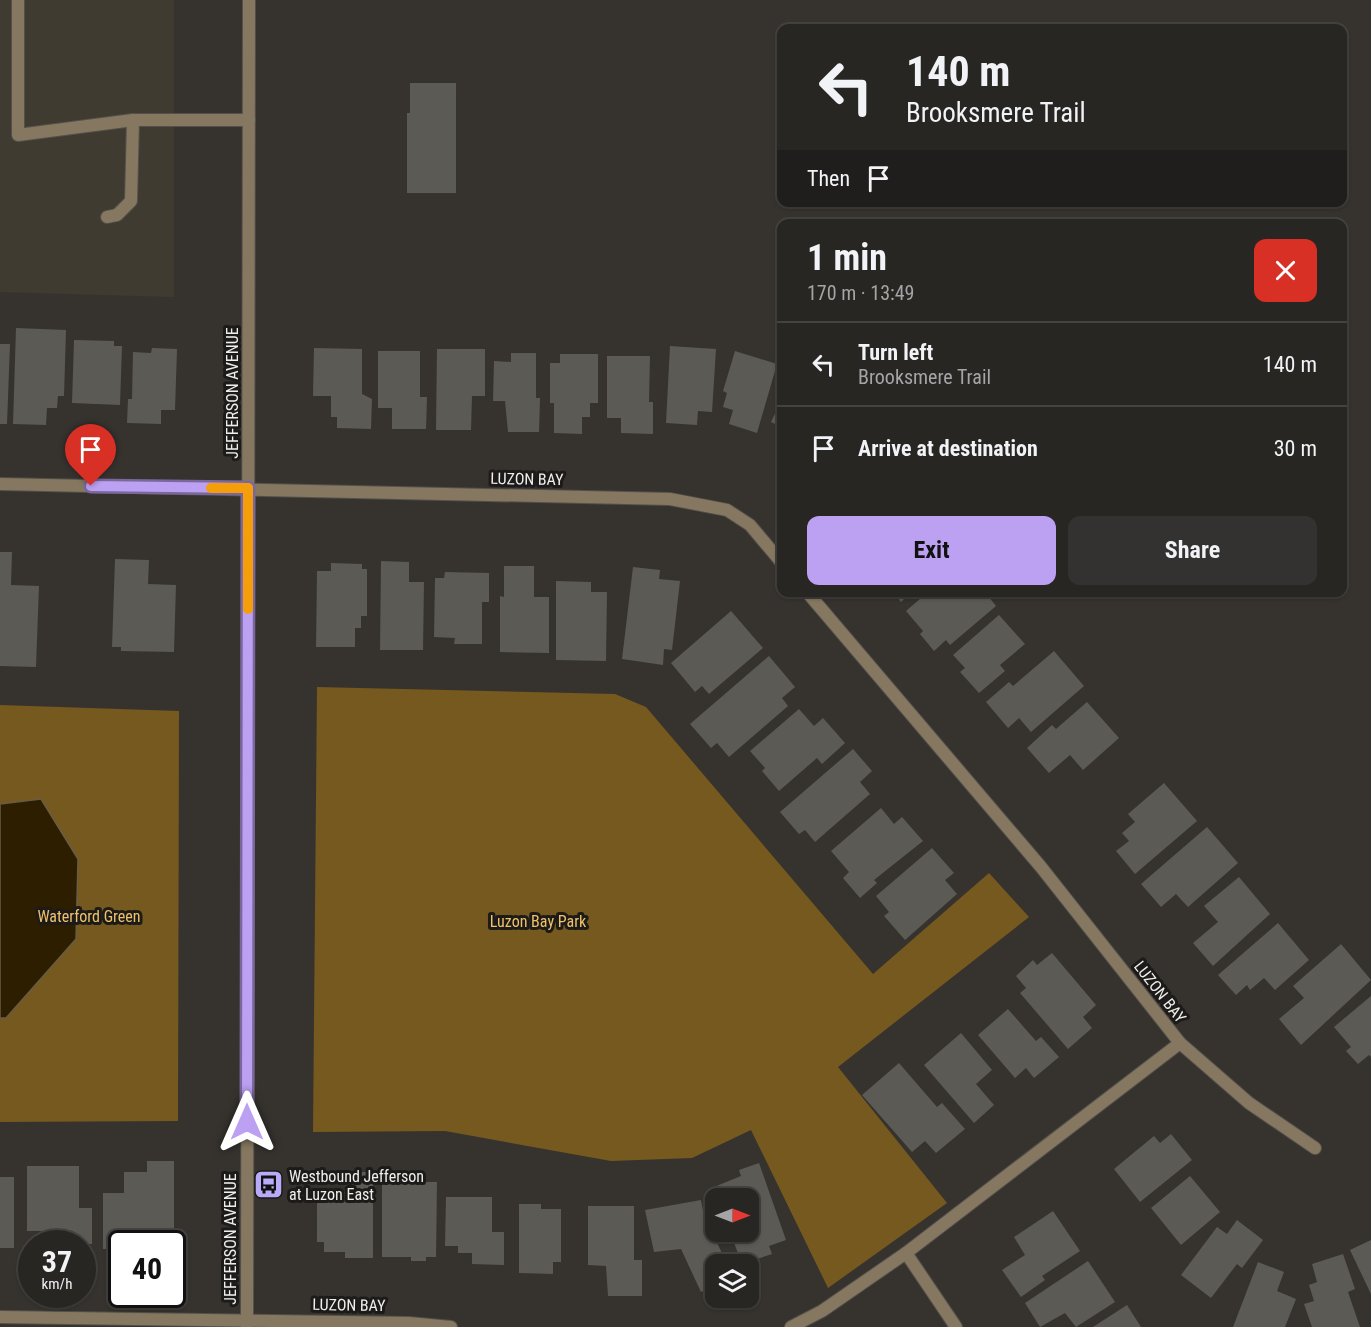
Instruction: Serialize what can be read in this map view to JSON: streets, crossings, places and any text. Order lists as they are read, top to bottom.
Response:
{
  "streets": {
    "street": ["JEFFERSON AVENUE", "LUZON BAY"]
  },
  "crossings": [
    ["JEFFERSON AVENUE", "LUZON BAY"]
  ],
  "parks": ["Waterford Green", "Luzon Bay Park"],
  "places": {
    "bus stop": ["Westbound Jefferson at Luzon East"]
  },
  "north": "right",
  "page": {
    "turn": ["140 m", "Brooksmere Trail"],
    "then": "Then",
    "heading": ["1 min", "170 m · 13:49"],
    "list": [
      {
        "name": "Turn left",
        "note": "Brooksmere Trail",
        "value": "140 m"
      },
      {
        "name": "Arrive at destination",
        "value": "30 m"
      }
    ],
    "buttons": ["Exit", "Share"],
    "speed": "37 km/h",
    "limit": "40"
  }
}
